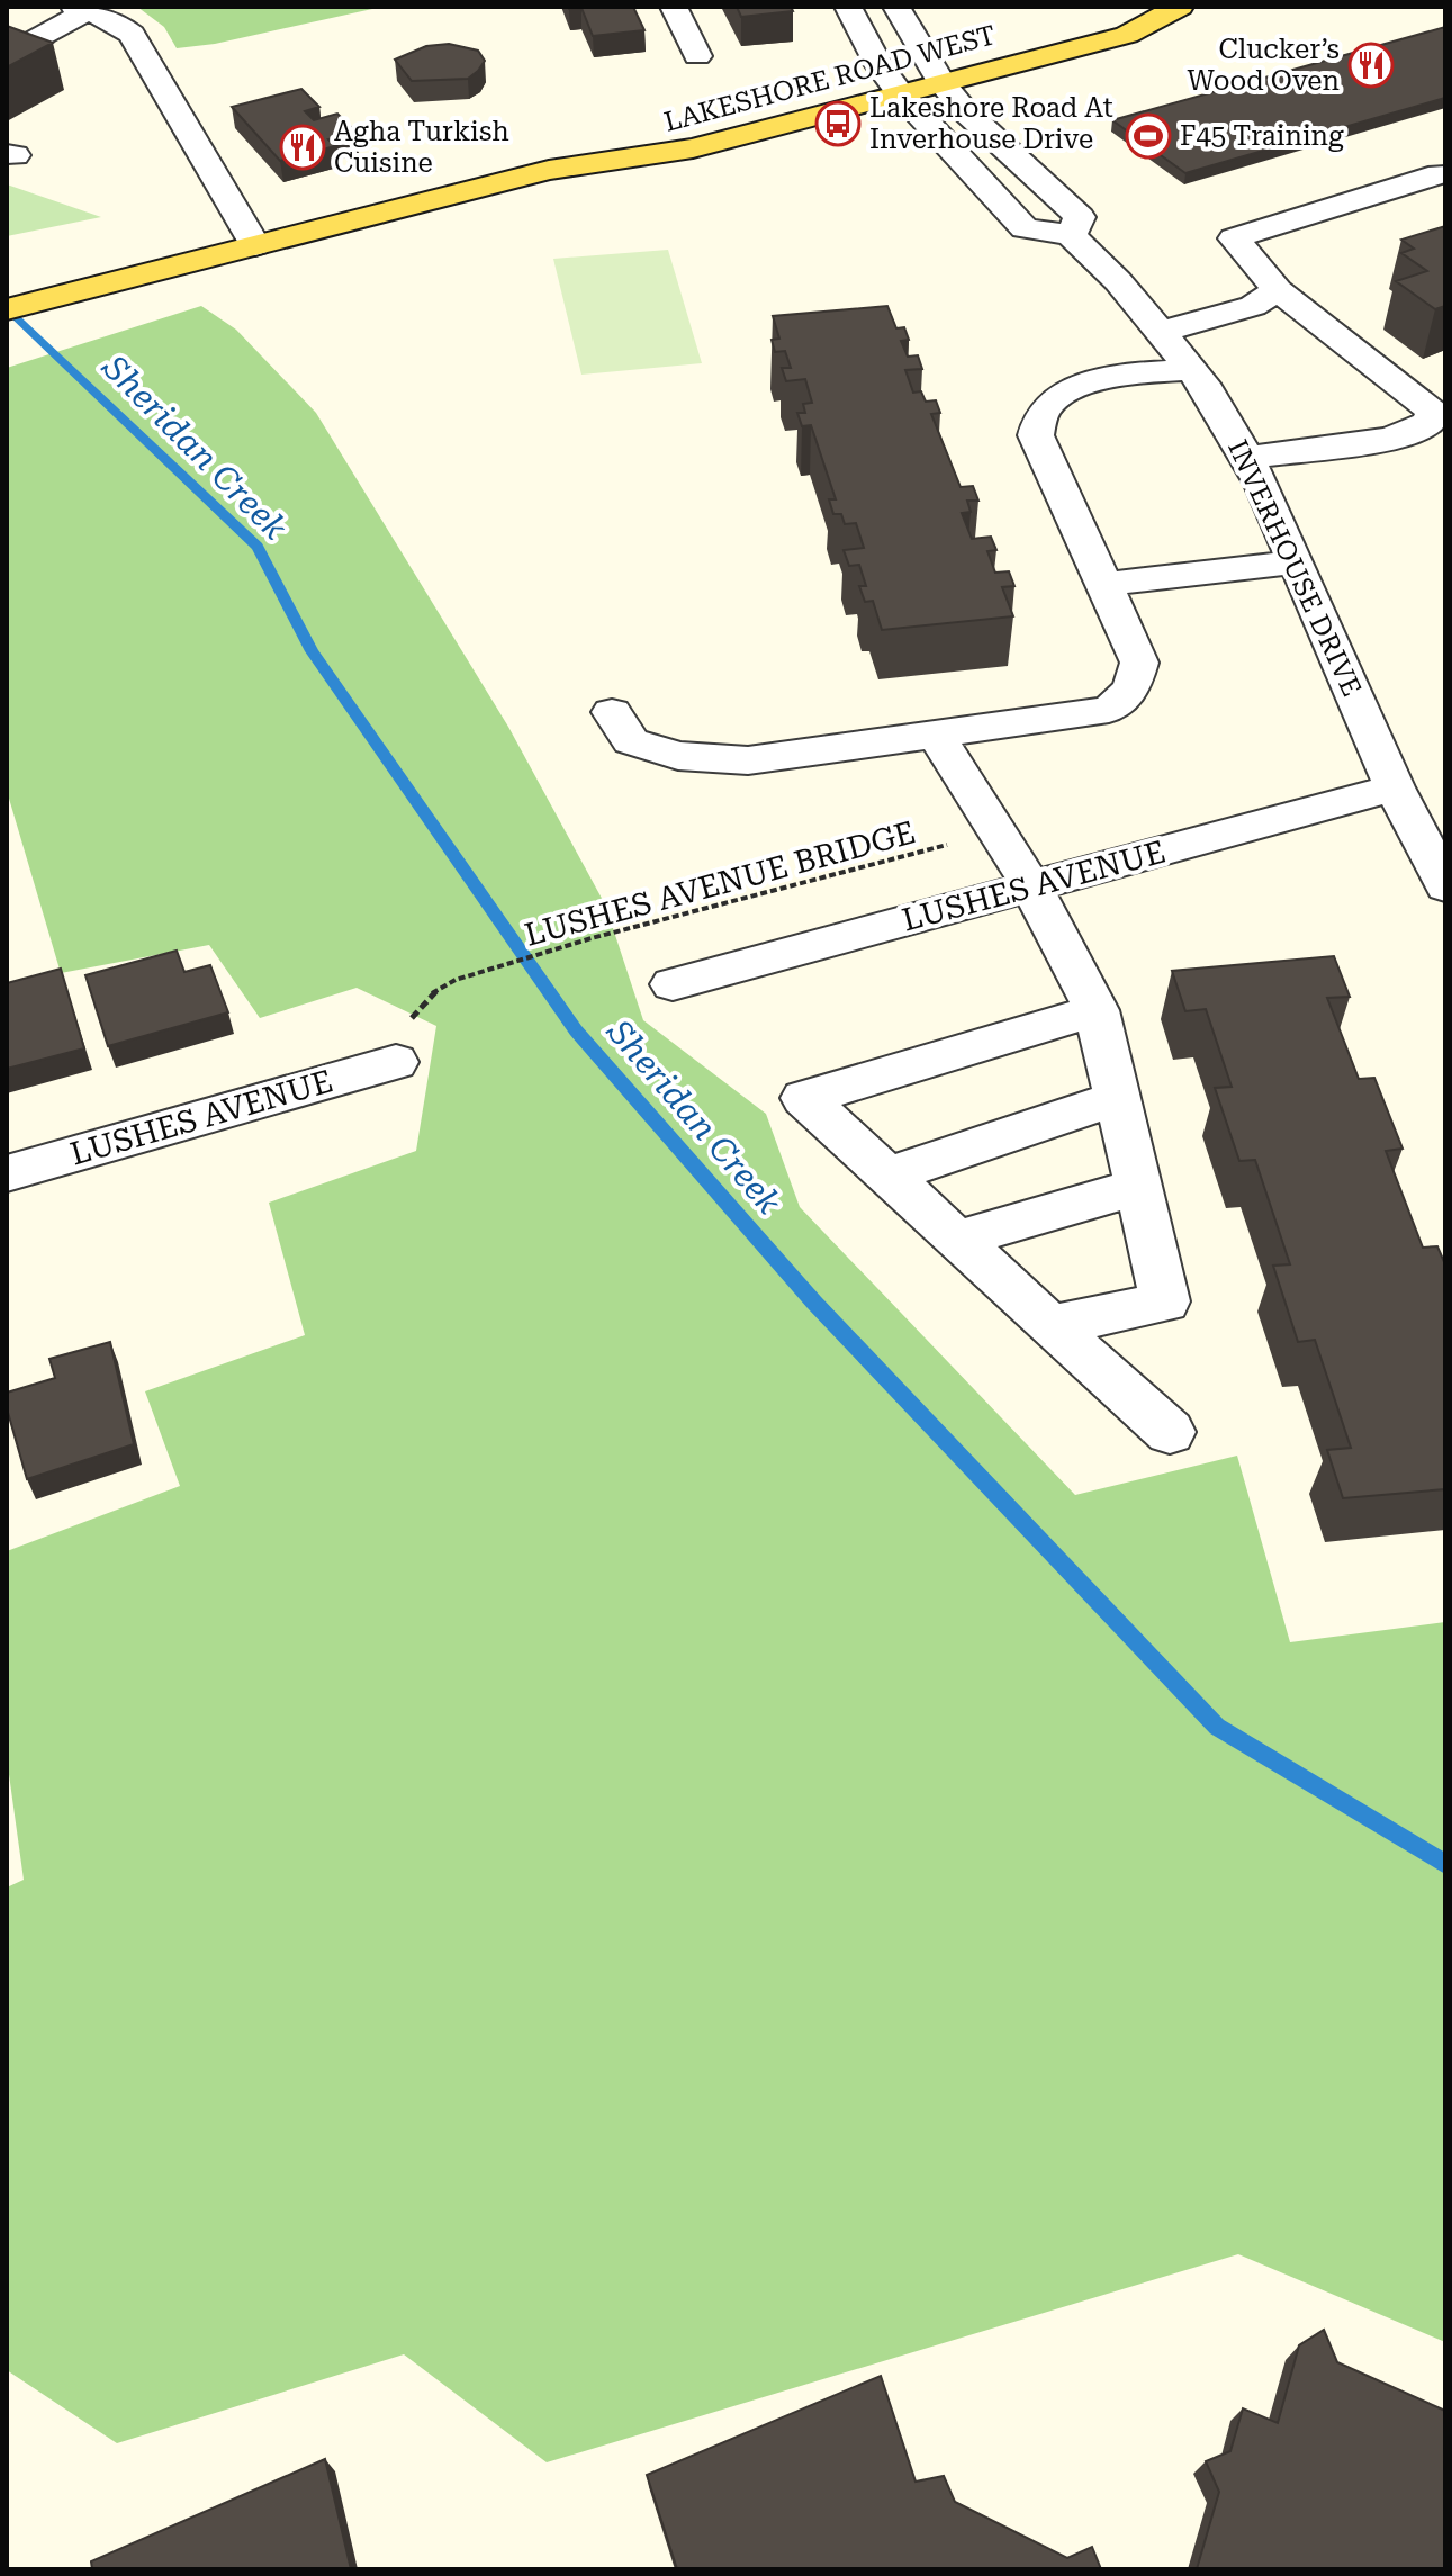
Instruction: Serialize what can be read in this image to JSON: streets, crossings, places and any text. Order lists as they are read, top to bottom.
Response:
{
  "streets": {
    "main road": ["LAKESHORE ROAD WEST"],
    "street": ["INVERHOUSE DRIVE", "LUSHES AVENUE"],
    "path": ["LUSHES AVENUE BRIDGE"]
  },
  "crossings": [
    ["INVERHOUSE DRIVE", "LUSHES AVENUE"]
  ],
  "water": ["Sheridan Creek"],
  "places": {
    "restaurant": ["Clucker’s Wood Oven", "Agha Turkish Cuisine"],
    "bus stop": ["Lakeshore Road At Inverhouse Drive"],
    "sports": ["F45 Training"]
  }
}
